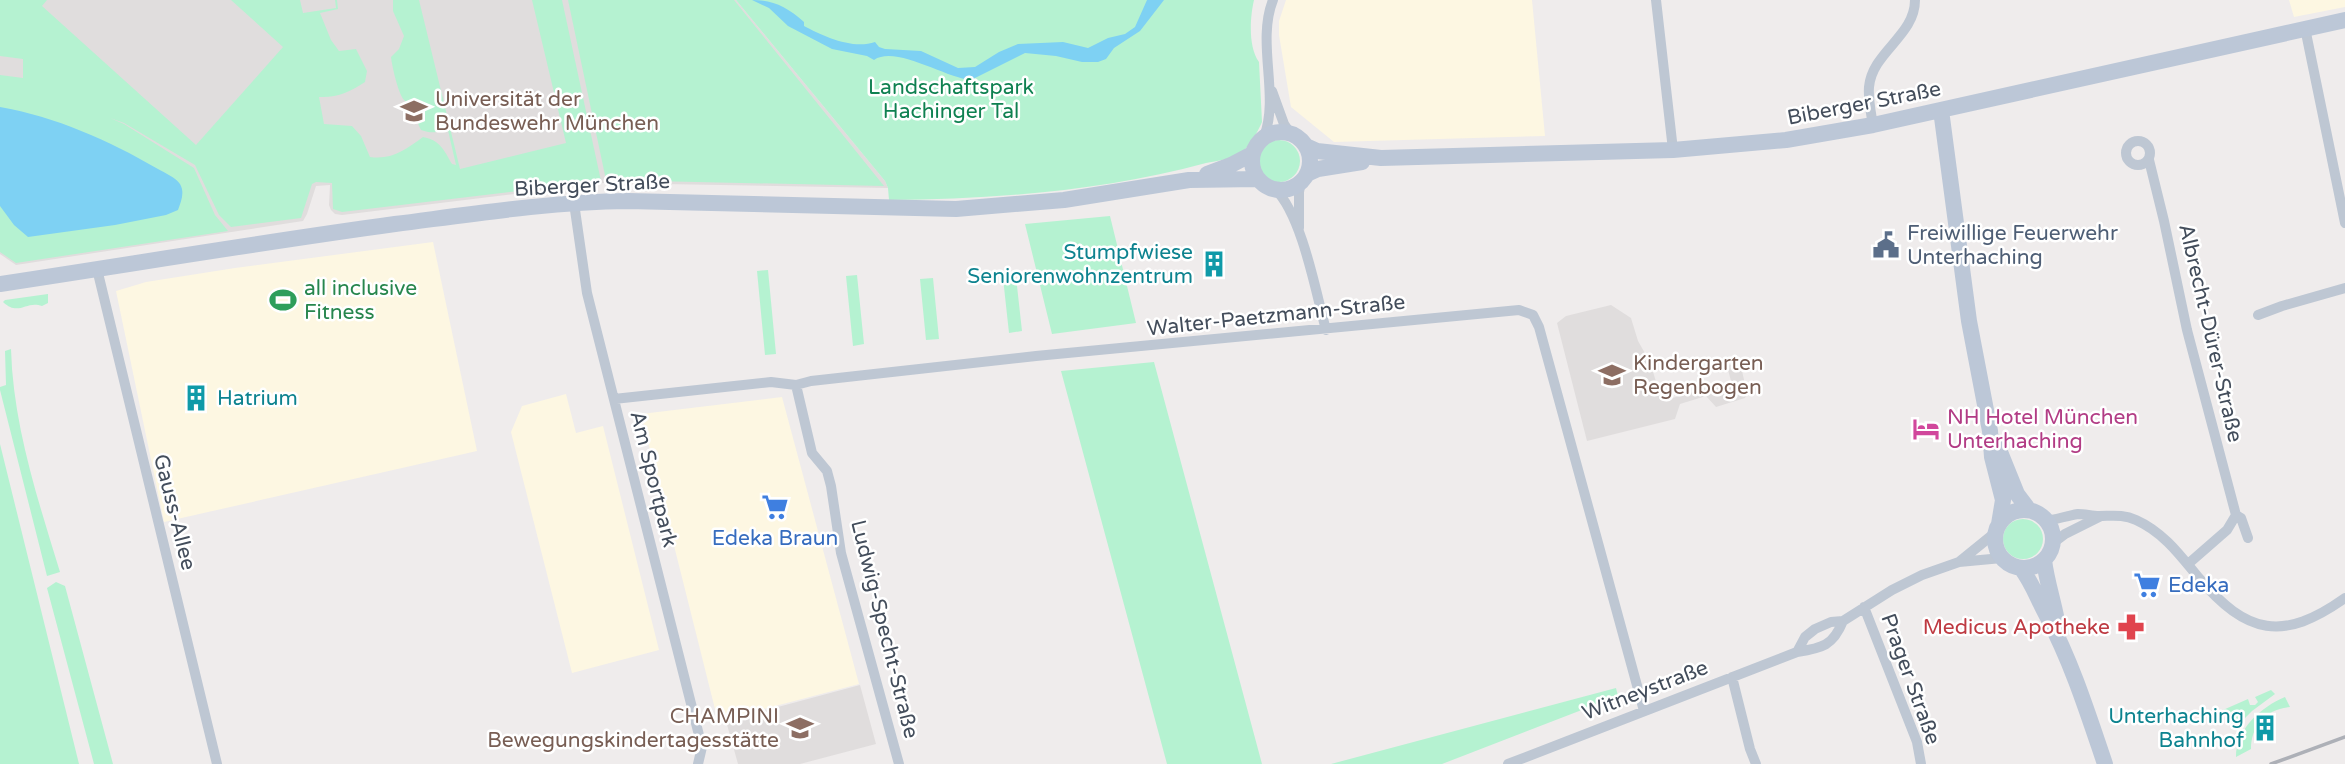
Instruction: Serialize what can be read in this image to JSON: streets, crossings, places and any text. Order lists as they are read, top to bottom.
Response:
{
  "streets": {
    "main road": ["Biberger Straße"],
    "street": [
      "Walter-Paetzmann-Straße",
      "Albrecht-Dürer-Straße",
      "Am Sportpark",
      "Gauss-Allee",
      "Ludwig-Specht-Straße",
      "Prager Straße",
      "Witneystraße"
    ]
  },
  "crossings": [
    ["Biberger Straße", "Am Sportpark"],
    ["Biberger Straße", "Gauss-Allee"],
    ["Walter-Paetzmann-Straße", "Am Sportpark"],
    ["Walter-Paetzmann-Straße", "Ludwig-Specht-Straße"],
    ["Walter-Paetzmann-Straße", "Witneystraße"],
    ["Prager Straße", "Witneystraße"]
  ],
  "parks": ["Landschaftspark Hachinger Tal"],
  "places": {
    "school or university": ["Universität der Bundeswehr München", "Kindergarten Regenbogen", "CHAMPINI Bewegungskindertagesstätte"],
    "public building": ["Freiwillige Feuerwehr Unterhaching"],
    "building": ["Stumpfwiese Seniorenwohnzentrum", "Hatrium", "Unterhaching Bahnhof"],
    "sports": ["all inclusive Fitness"],
    "hotel": ["NH Hotel München Unterhaching"],
    "supermarket": ["Edeka Braun", "Edeka"],
    "pharmacy": ["Medicus Apotheke"]
  }
}
